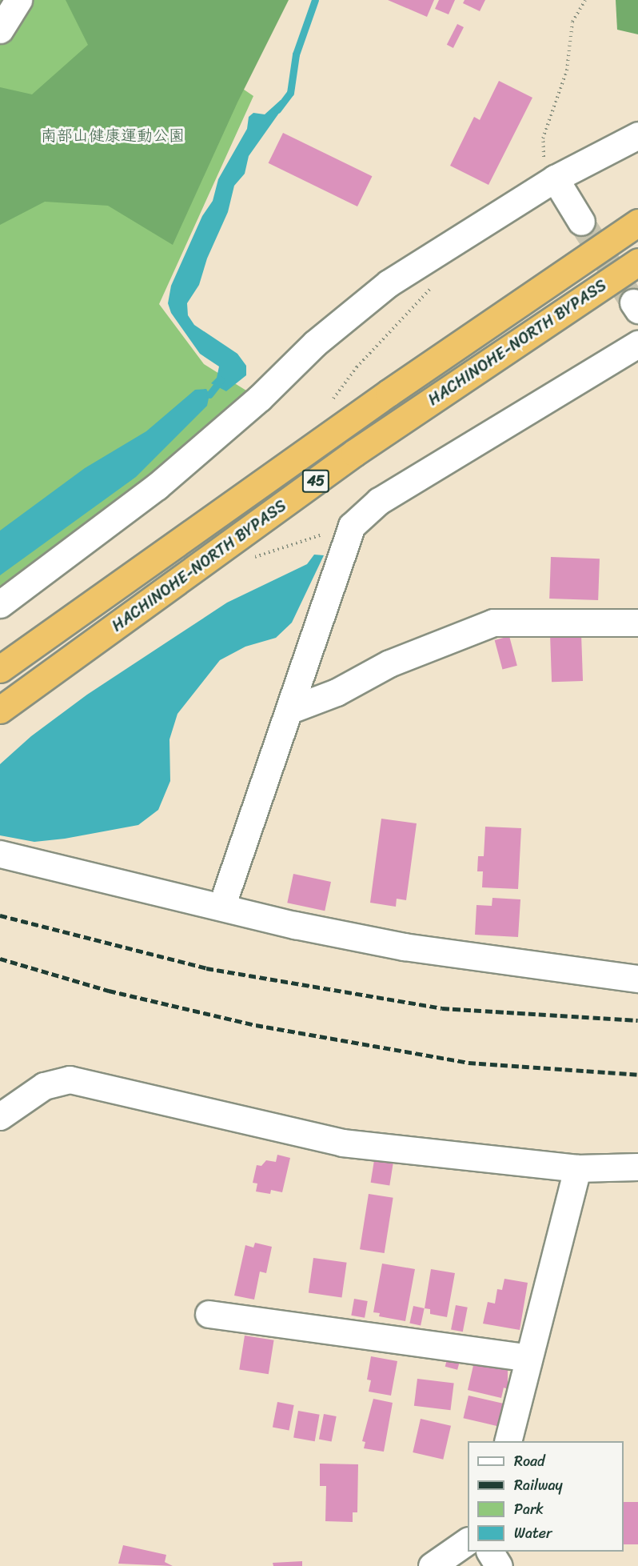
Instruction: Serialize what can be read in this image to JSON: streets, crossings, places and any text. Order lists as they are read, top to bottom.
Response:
{
  "streets": {
    "highway": ["HACHINOHE-NORTH BYPASS", "45"]
  },
  "parks": ["南部山健康運動公園"],
  "legend": [
    "Road",
    "Railway",
    "Park",
    "Water"
  ]
}
